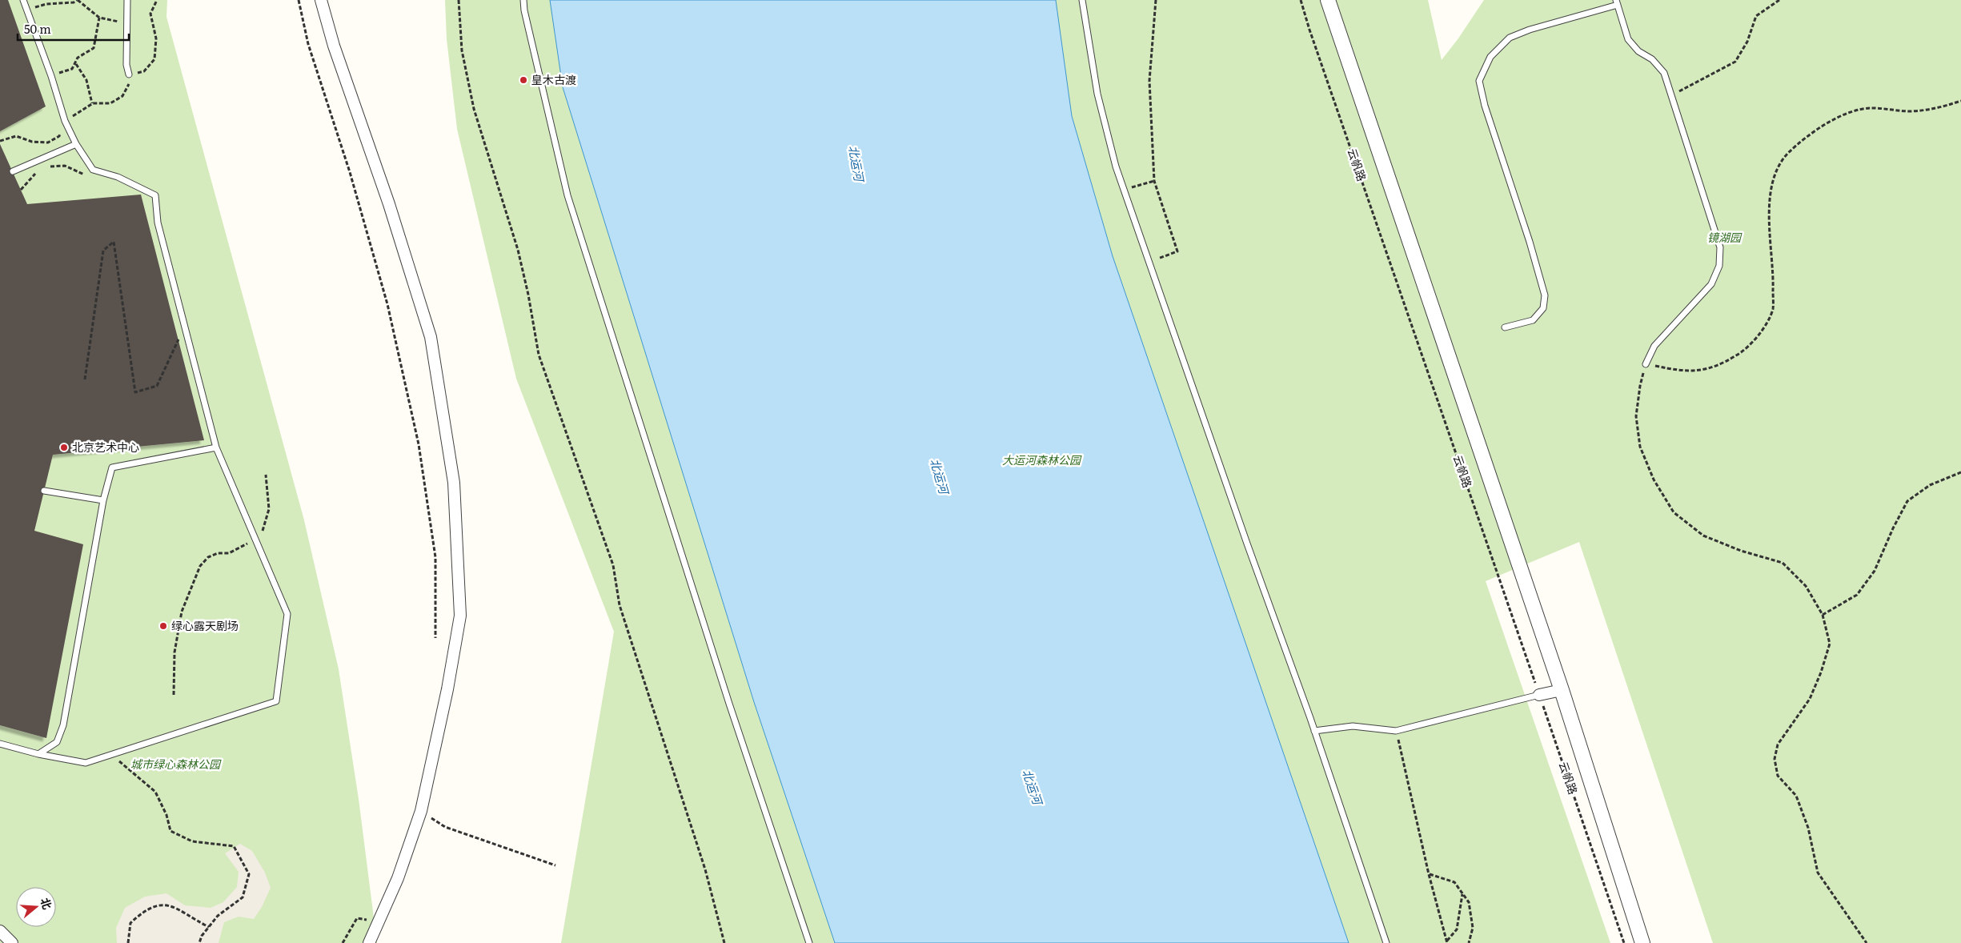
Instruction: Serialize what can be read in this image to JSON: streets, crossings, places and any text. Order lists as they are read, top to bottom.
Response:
{
  "streets": {
    "street": ["云帆路"]
  },
  "water": ["北运河"],
  "parks": ["镜湖园", "大运河森林公园", "城市绿心森林公园"],
  "places": ["皇木古渡", "北京艺术中心", "绿心露天剧场"],
  "scale_bar": "50 m",
  "north": "right"
}
